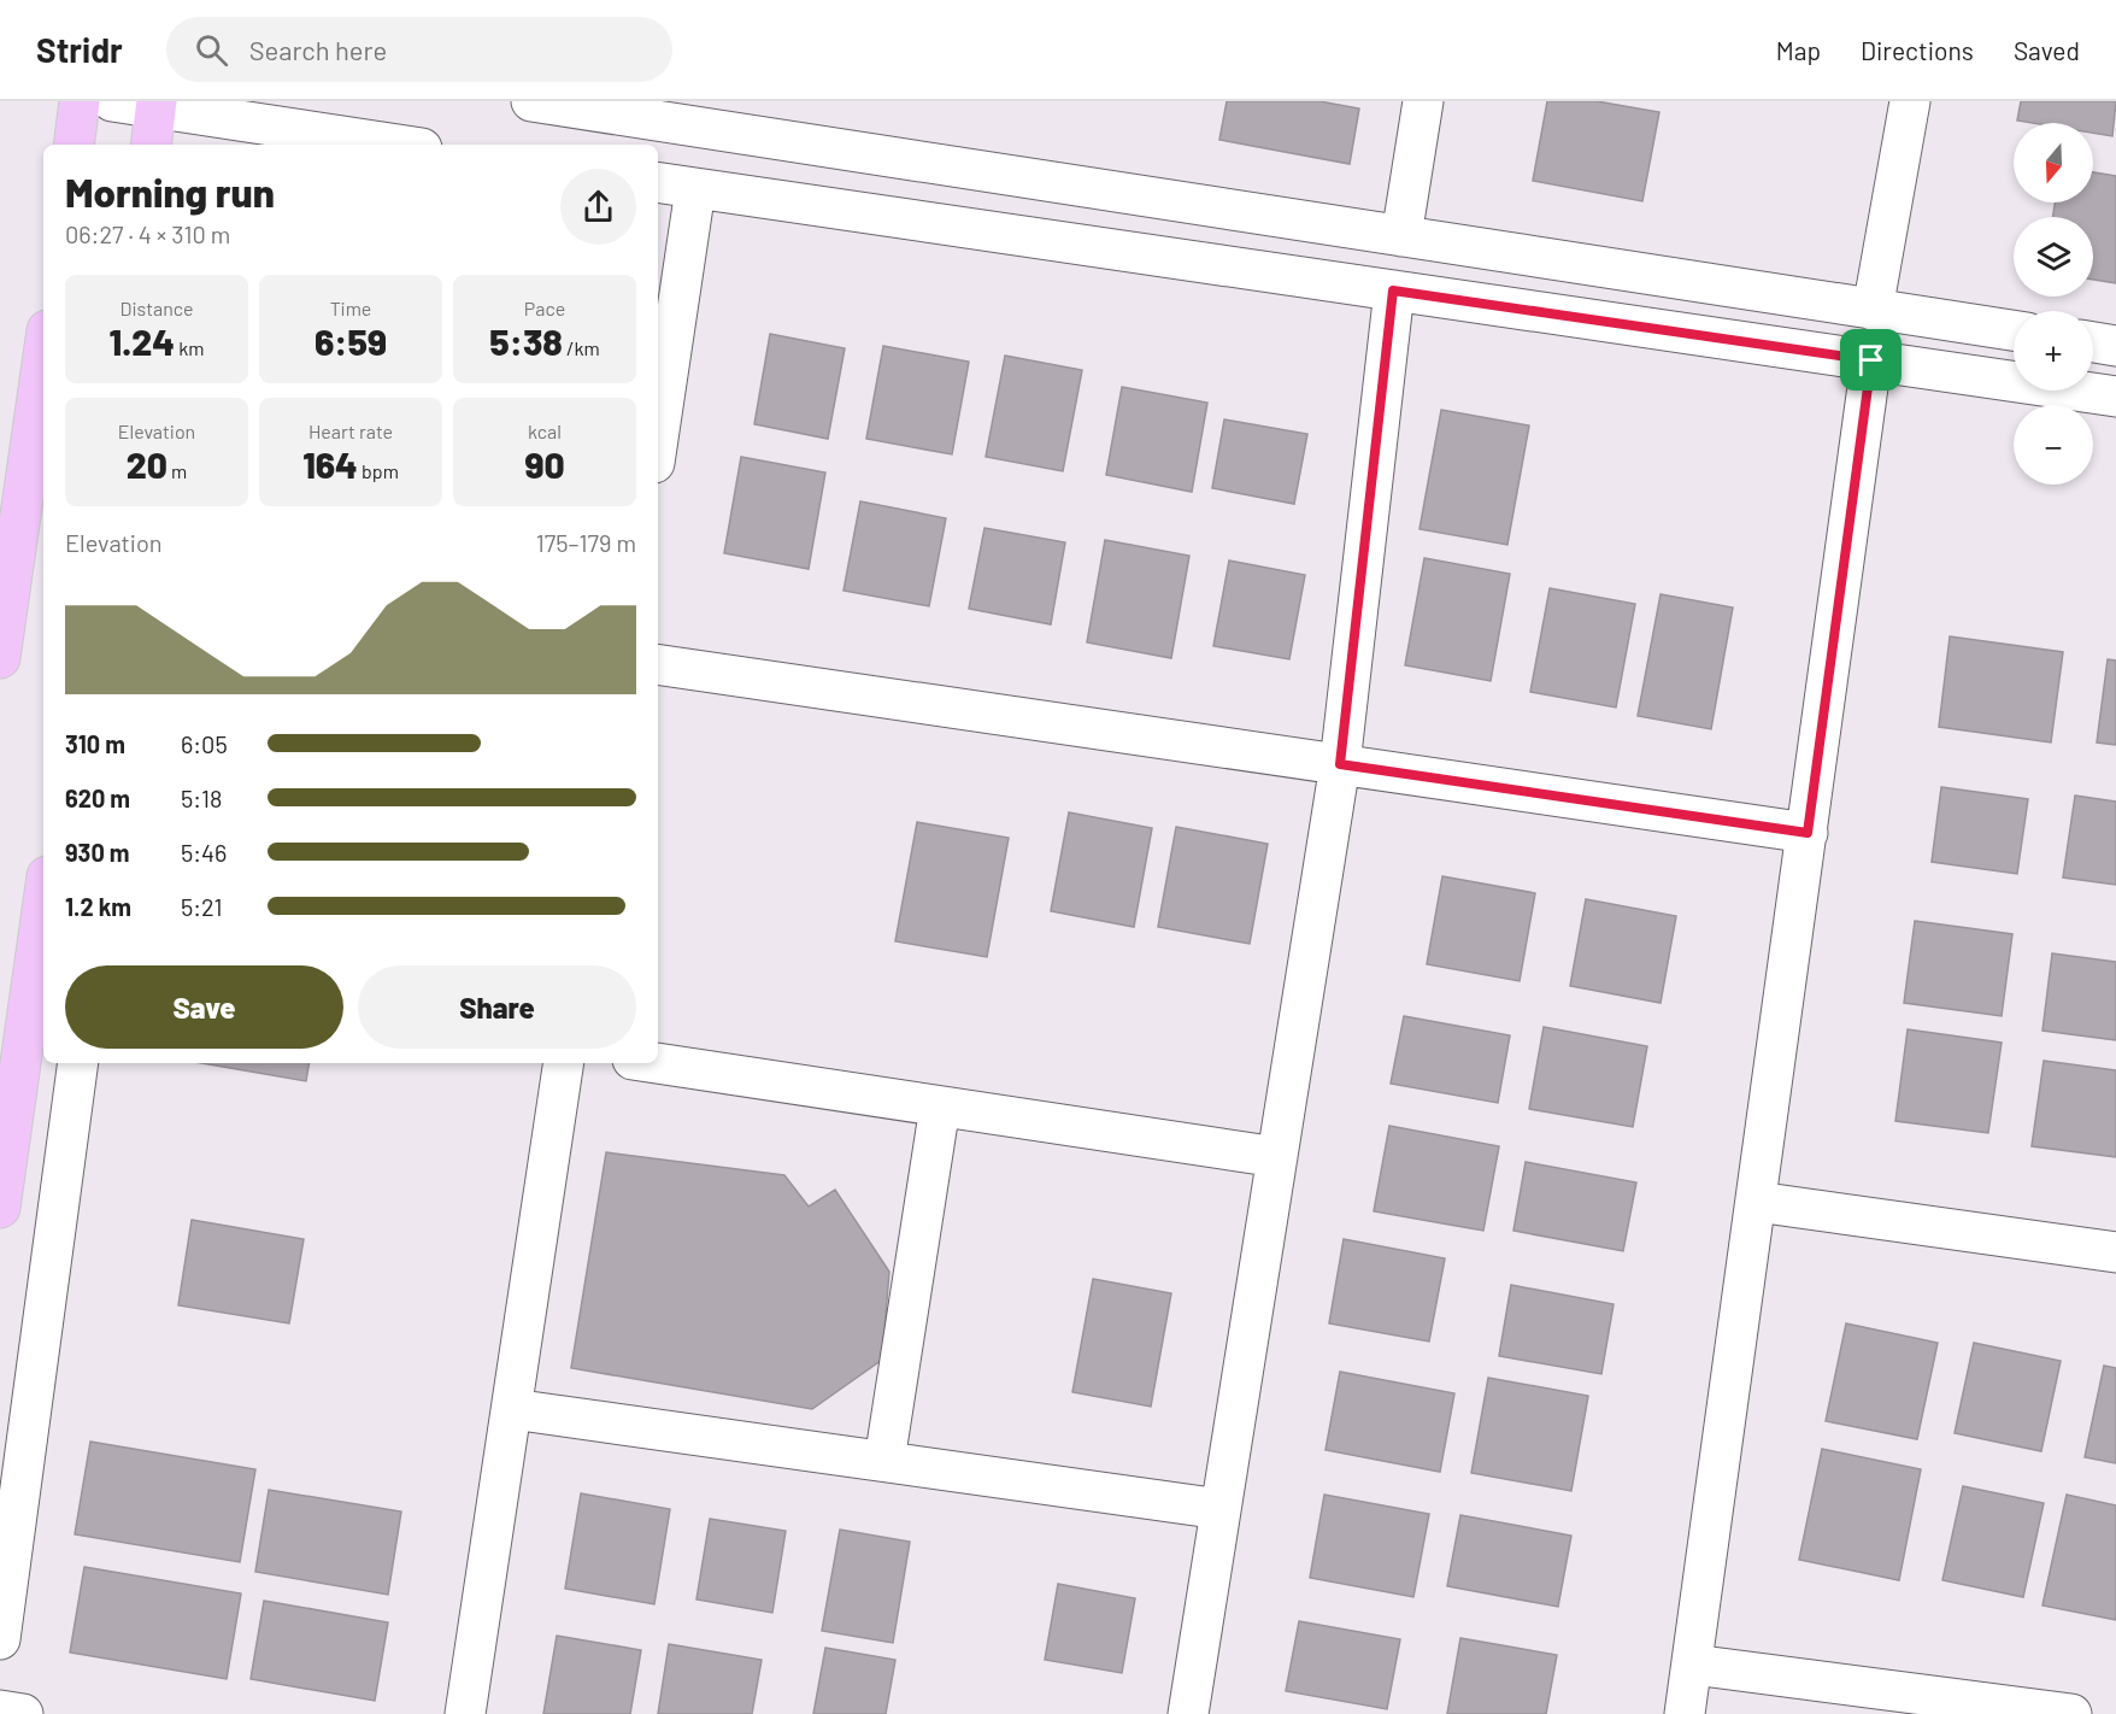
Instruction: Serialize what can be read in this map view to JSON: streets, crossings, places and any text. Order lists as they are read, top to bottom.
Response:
{
  "north": "bottom",
  "page": {
    "header": "Stridr",
    "search": "Search here",
    "nav": ["Map", "Directions", "Saved"],
    "map_buttons": ["+", "−"],
    "heading": ["Morning run", "06:27 · 4 × 310 m"],
    "stats": [
      ["Distance", "1.24 km"],
      ["Time", "6:59"],
      ["Pace", "5:38 /km"],
      ["Elevation", "20 m"],
      ["Heart rate", "164 bpm"],
      ["kcal", "90"]
    ],
    "chart": ["Elevation", "175–179 m"],
    "list": [
      {
        "name": "310 m",
        "note": "6:05"
      },
      {
        "name": "620 m",
        "note": "5:18"
      },
      {
        "name": "930 m",
        "note": "5:46"
      },
      {
        "name": "1.2 km",
        "note": "5:21"
      }
    ],
    "buttons": ["Save", "Share"]
  }
}
